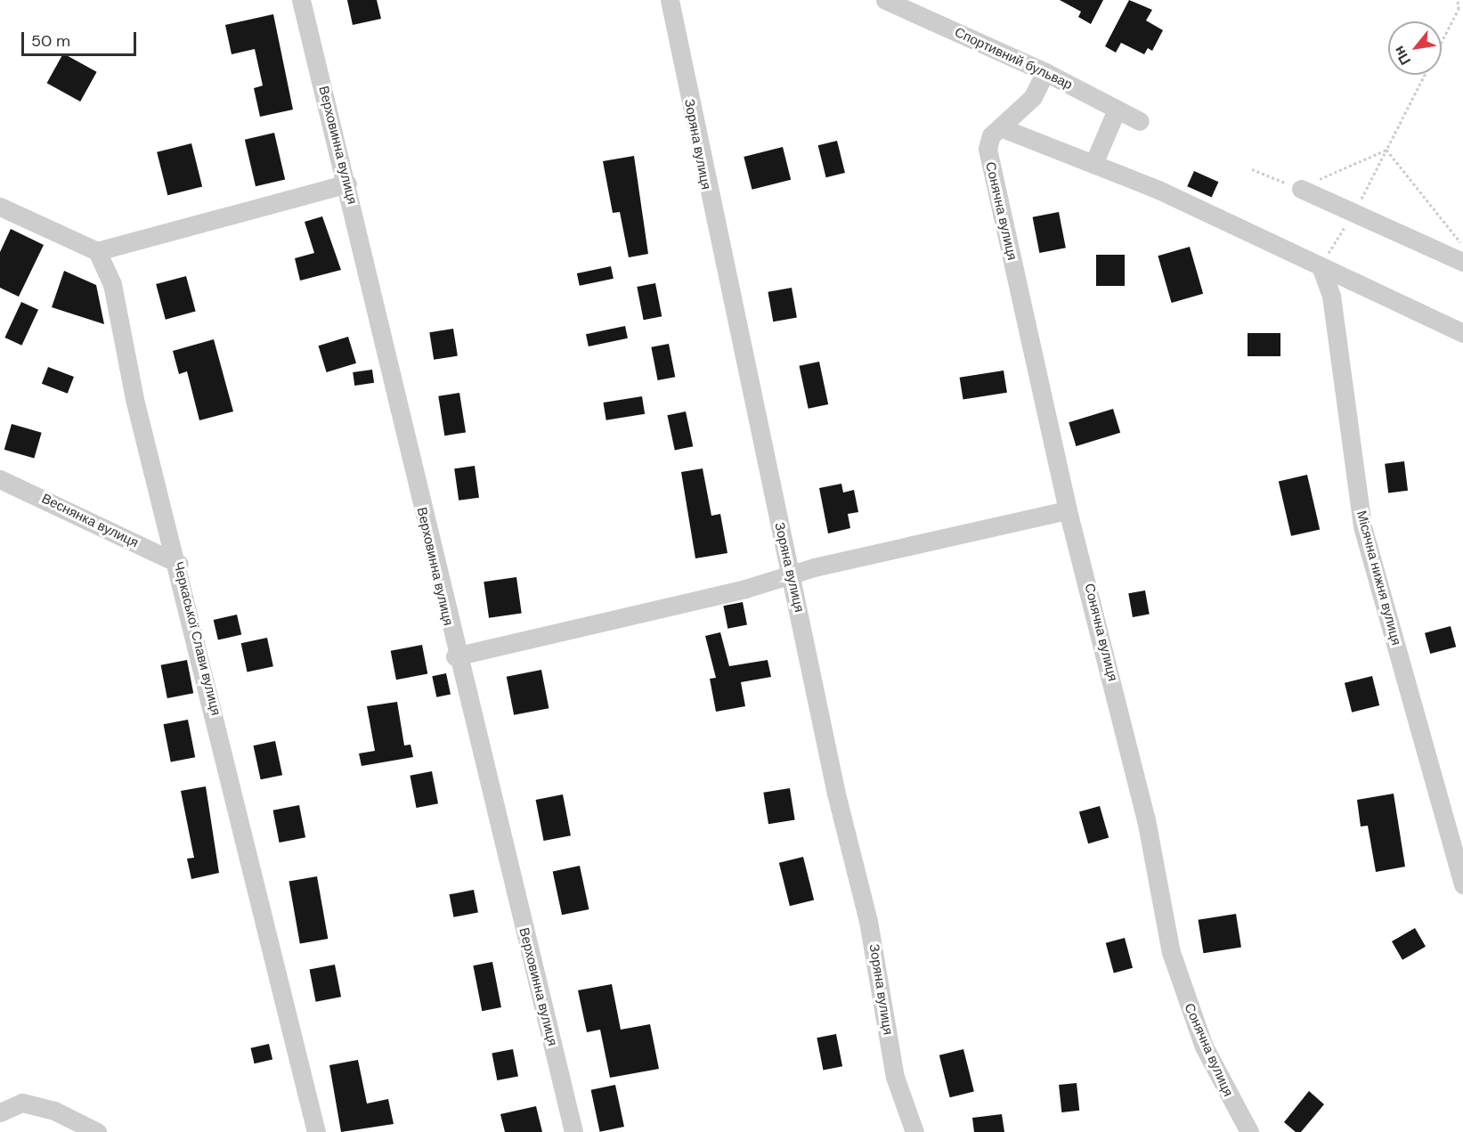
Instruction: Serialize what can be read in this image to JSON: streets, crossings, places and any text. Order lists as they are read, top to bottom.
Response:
{
  "streets": {
    "street": [
      "Спортивний бульвар",
      "Зоряна вулиця",
      "Верховинна вулиця",
      "Сонячна вулиця",
      "Веснянка вулиця",
      "Місячна нижня вулиця",
      "Черкаської Слави вулиця"
    ]
  },
  "crossings": [
    ["Спортивний бульвар", "Сонячна вулиця"],
    ["Веснянка вулиця", "Черкаської Слави вулиця"]
  ],
  "scale_bar": "50 m",
  "north": "bottom left"
}
